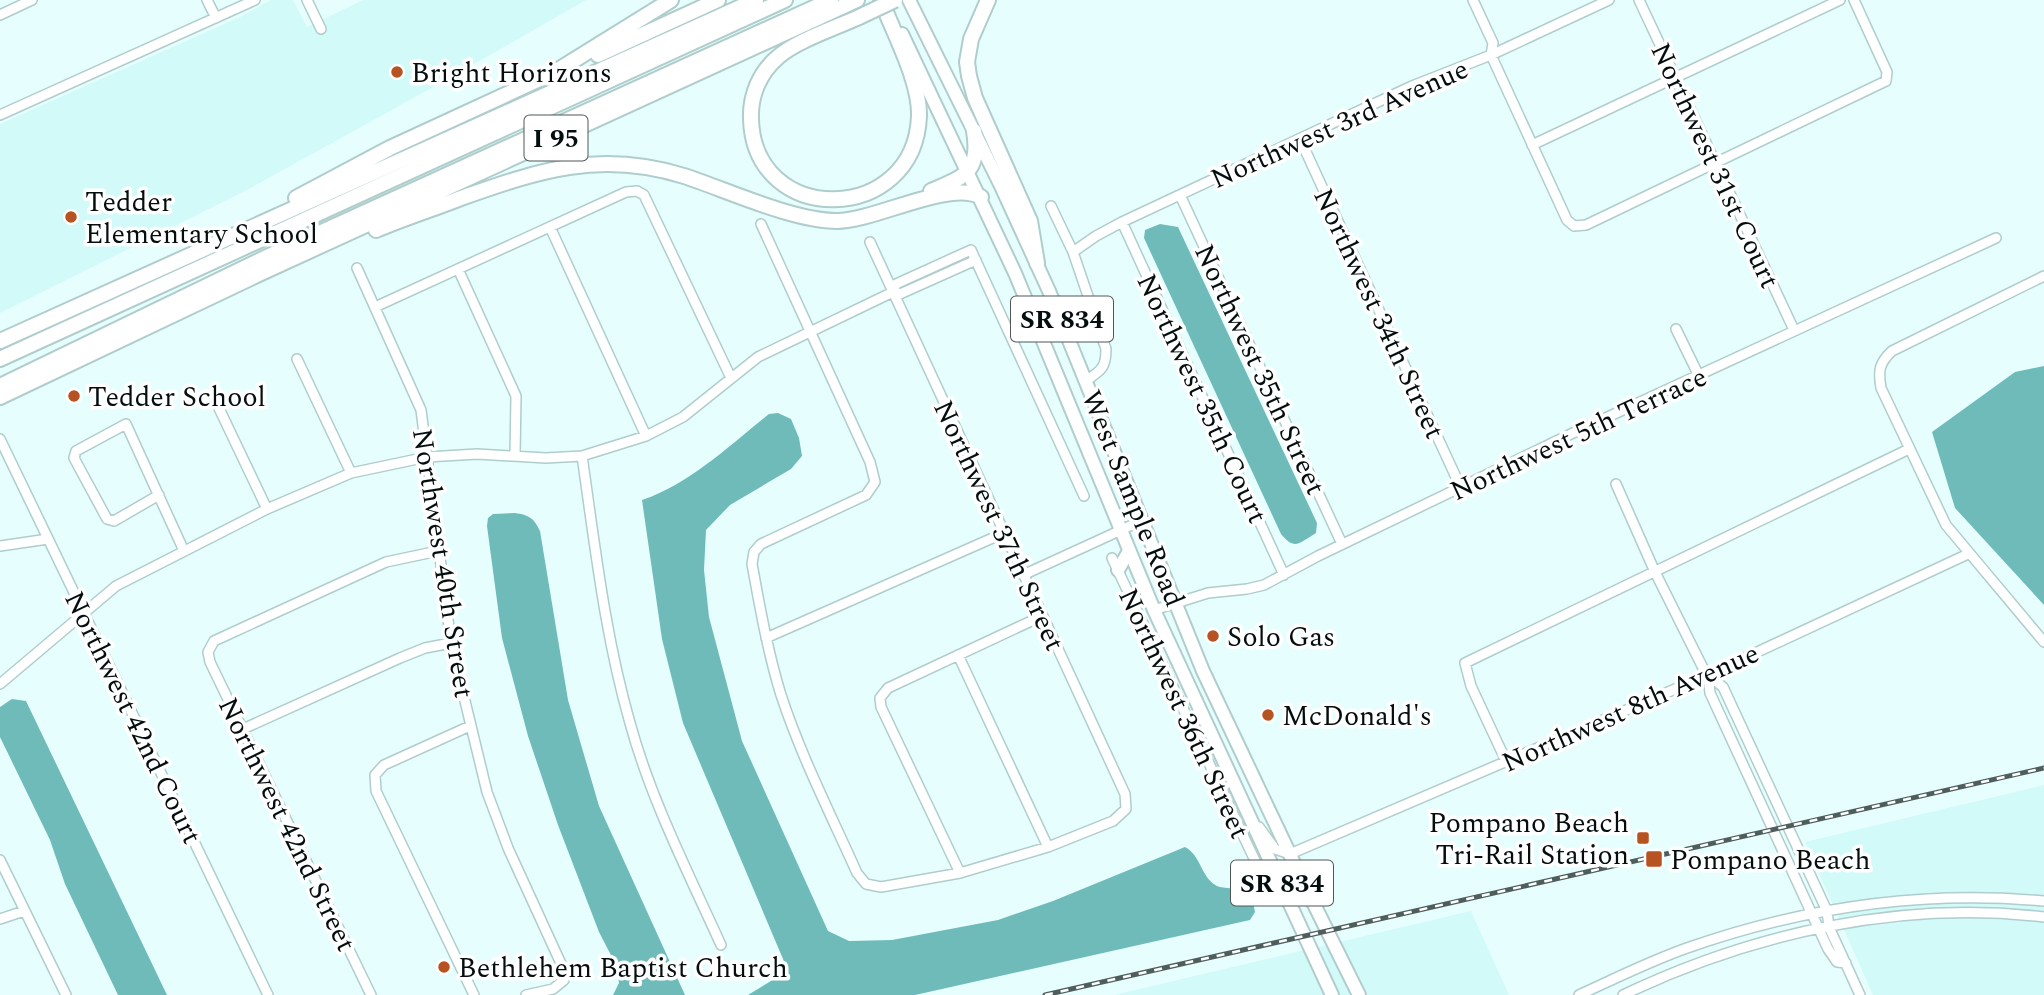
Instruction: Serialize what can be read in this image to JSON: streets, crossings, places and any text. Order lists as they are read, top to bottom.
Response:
{
  "streets": {
    "highway": ["I 95"],
    "main road": ["SR 834", "West Sample Road"],
    "street": [
      "Northwest 3rd Avenue",
      "Northwest 31st Court",
      "Northwest 34th Street",
      "Northwest 35th Street",
      "Northwest 35th Court",
      "Northwest 5th Terrace",
      "Northwest 37th Street",
      "Northwest 40th Street",
      "Northwest 8th Avenue",
      "Northwest 36th Street",
      "Northwest 42nd Court",
      "Northwest 42nd Street"
    ]
  },
  "crossings": [
    ["Northwest 3rd Avenue", "Northwest 34th Street"],
    ["Northwest 3rd Avenue", "Northwest 35th Street"],
    ["Northwest 3rd Avenue", "Northwest 35th Court"],
    ["Northwest 31st Court", "Northwest 5th Terrace"],
    ["Northwest 34th Street", "Northwest 5th Terrace"],
    ["Northwest 35th Street", "Northwest 5th Terrace"],
    ["Northwest 35th Court", "Northwest 5th Terrace"],
    ["Northwest 5th Terrace", "West Sample Road"],
    ["West Sample Road", "Northwest 8th Avenue"],
    ["Northwest 40th Street", "Northwest 42nd Street"]
  ],
  "places": {
    "other": [
      "Bright Horizons",
      "Tedder Elementary School",
      "Tedder School",
      "Solo Gas",
      "McDonald's",
      "Bethlehem Baptist Church"
    ],
    "transit": ["Pompano Beach Tri-Rail Station", "Pompano Beach"]
  }
}
